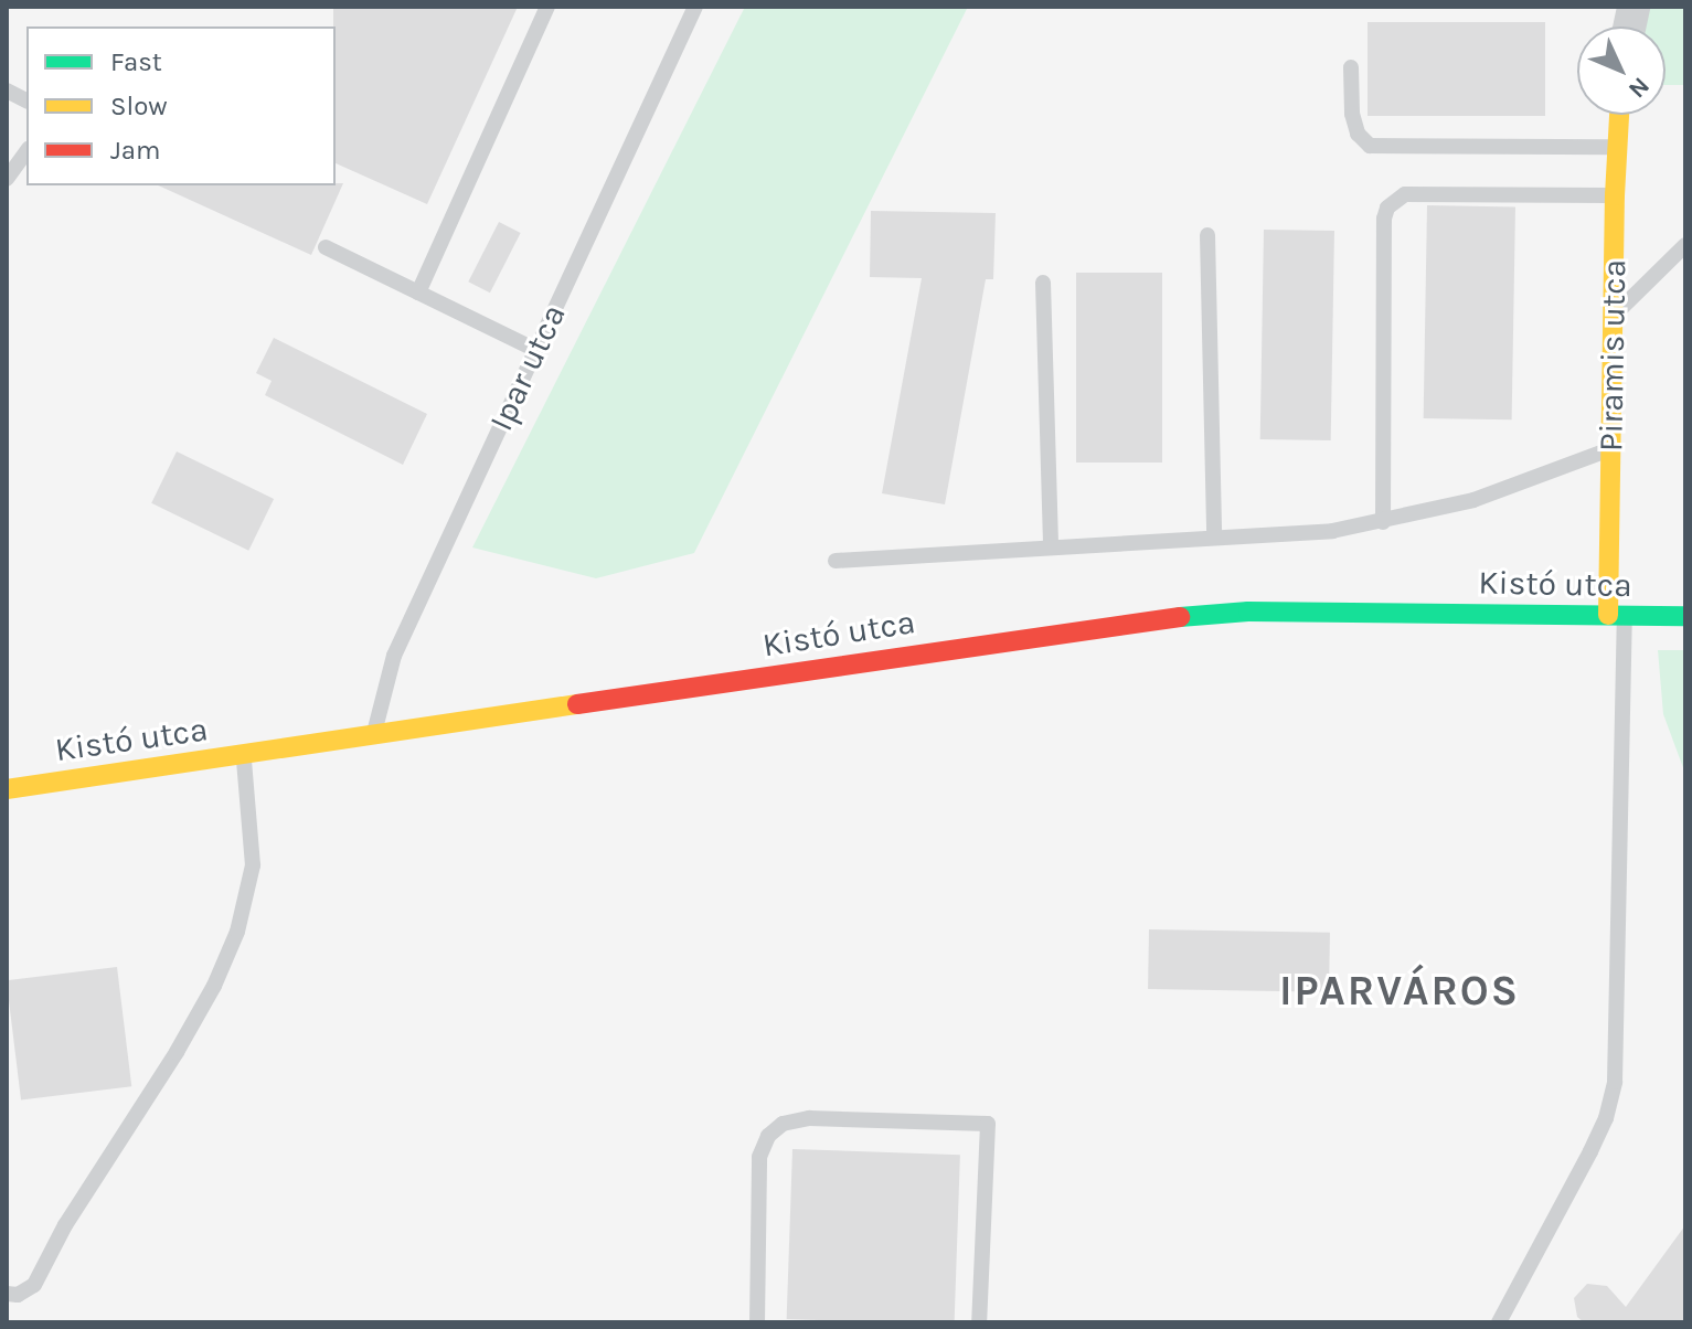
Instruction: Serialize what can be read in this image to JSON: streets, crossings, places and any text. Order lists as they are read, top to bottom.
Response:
{
  "streets": {
    "street": ["Piramis utca", "Kistó utca"],
    "lane": ["Ipar utca"]
  },
  "crossings": [
    ["Piramis utca", "Kistó utca"],
    ["Ipar utca", "Kistó utca"]
  ],
  "districts": ["IPARVÁROS"],
  "legend": ["Fast", "Slow", "Jam"],
  "north": "bottom right"
}
